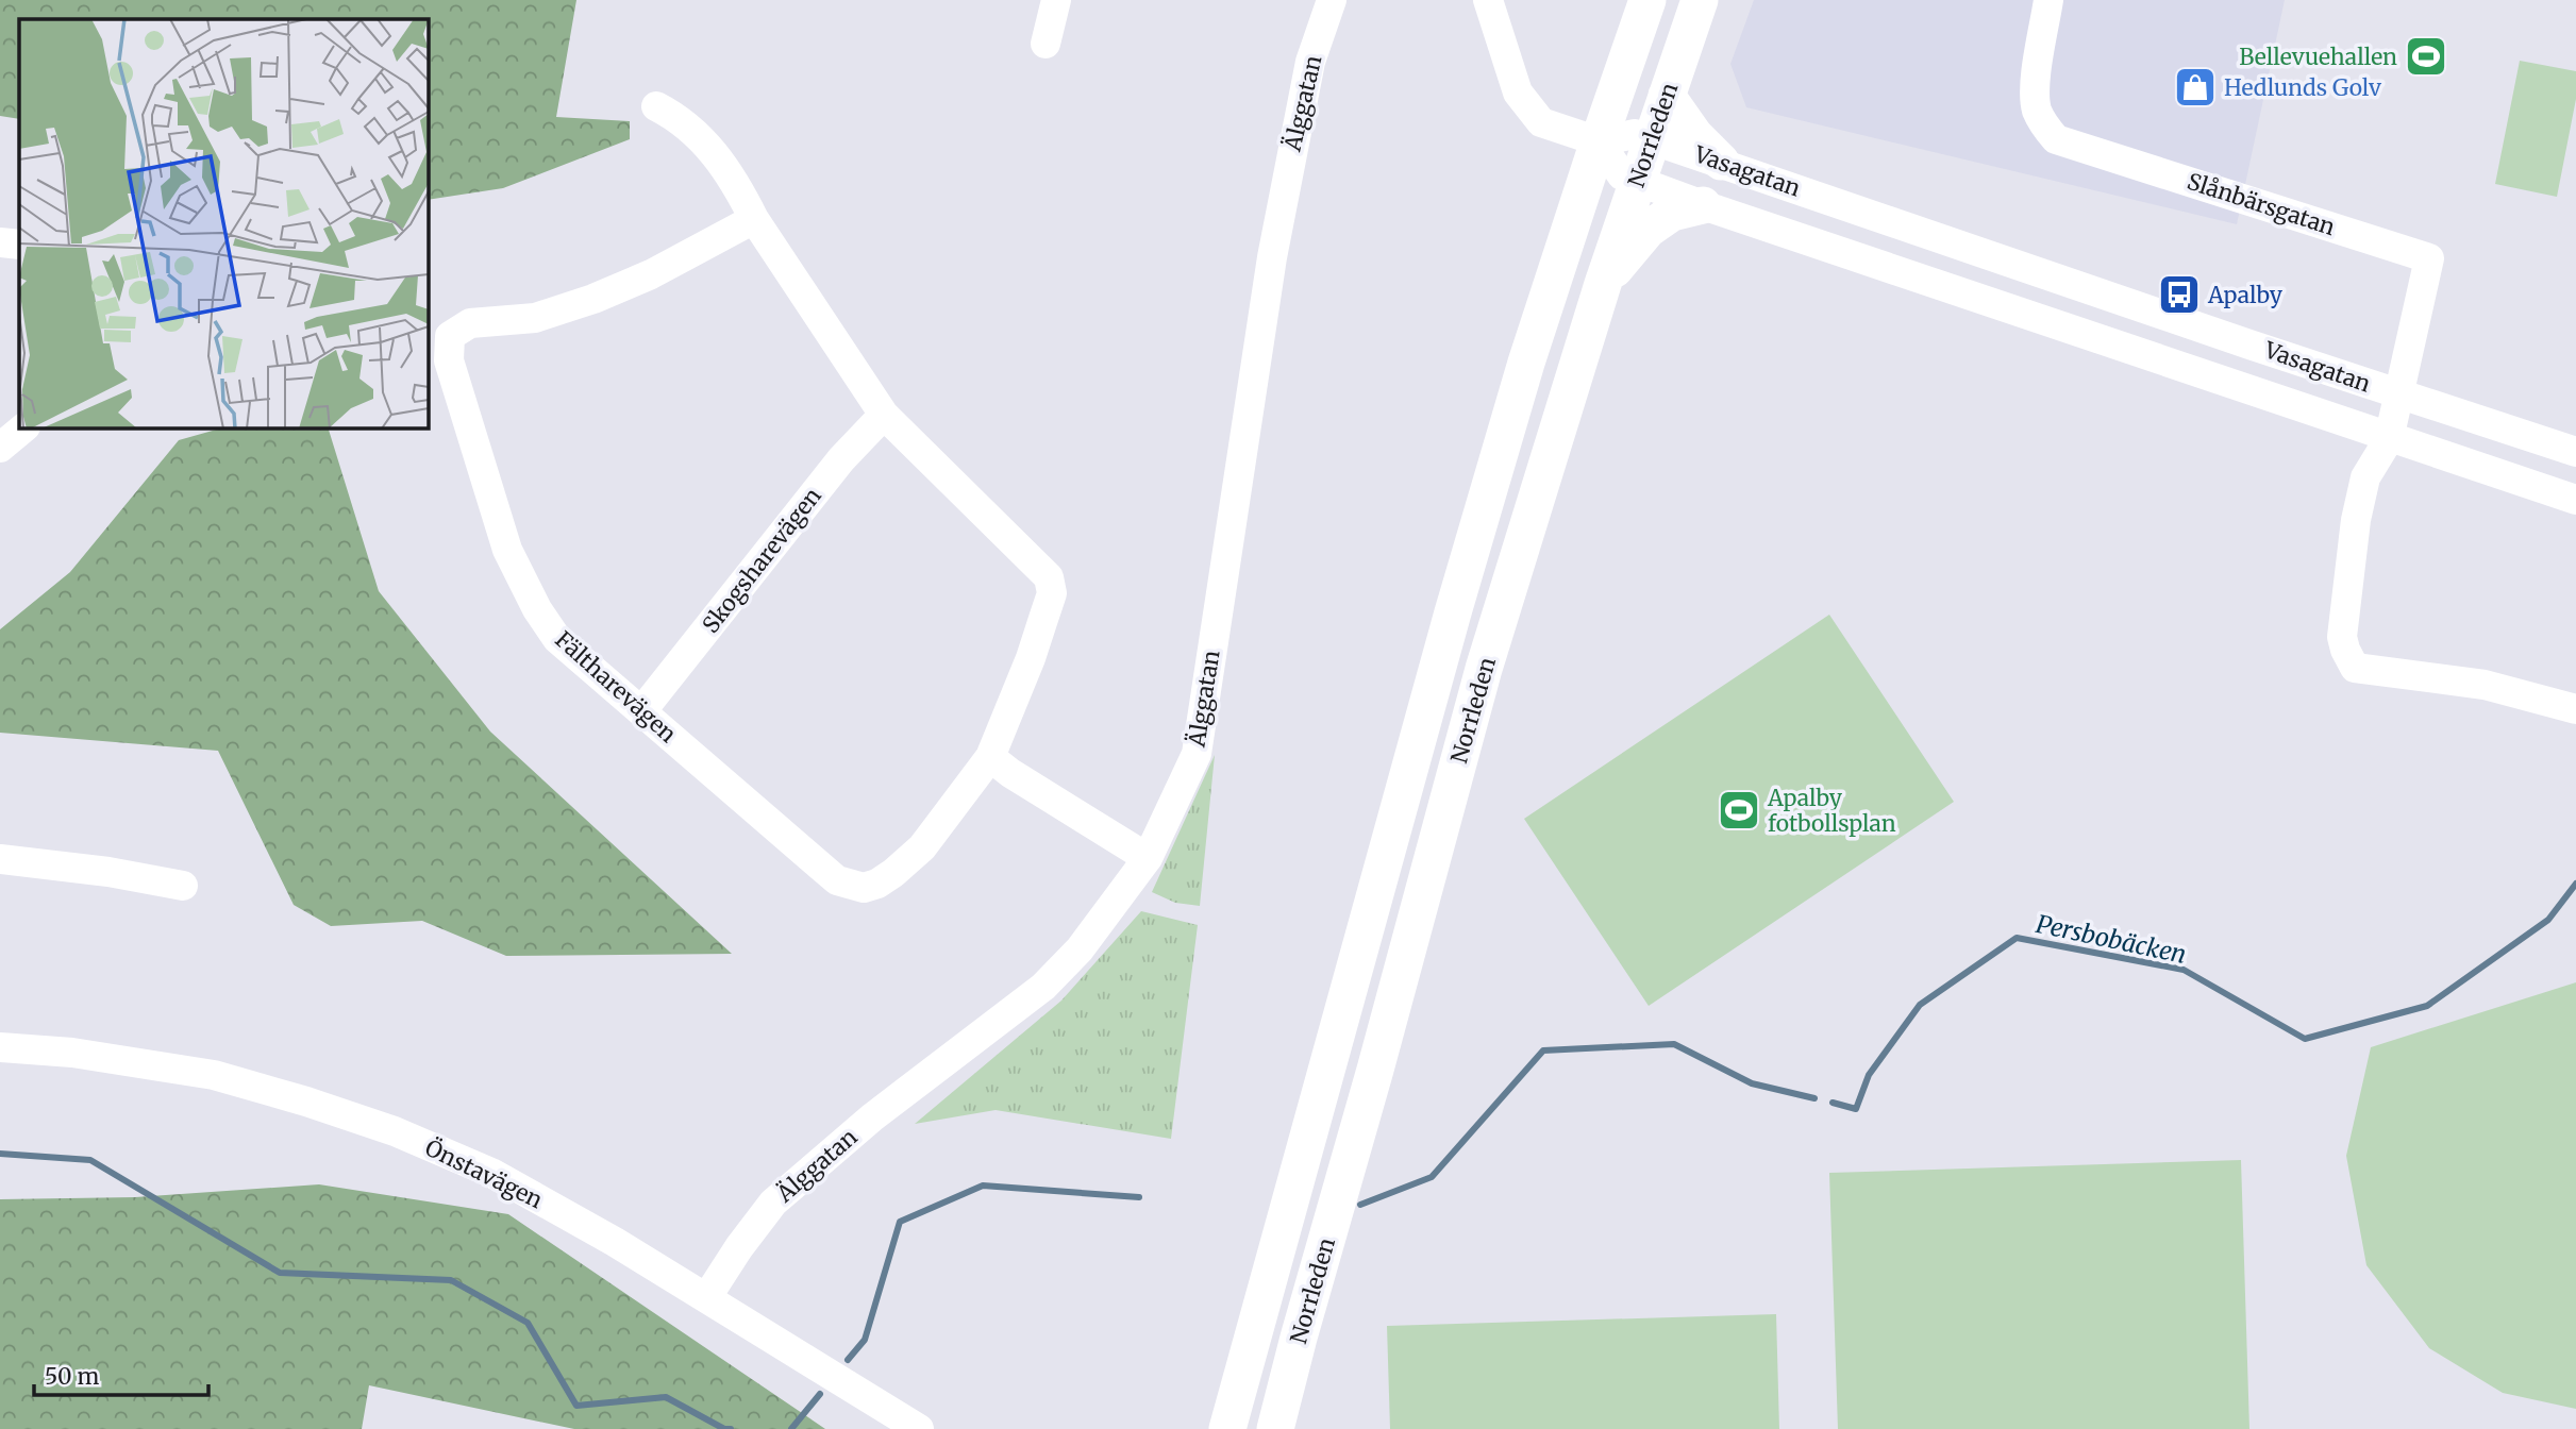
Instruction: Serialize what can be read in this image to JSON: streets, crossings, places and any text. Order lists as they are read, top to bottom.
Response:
{
  "streets": {
    "main road": ["Norrleden"],
    "street": [
      "Älggatan",
      "Vasagatan",
      "Slånbärsgatan",
      "Skogsharevägen",
      "Fältharevägen",
      "Önstavägen"
    ]
  },
  "crossings": [
    ["Älggatan", "Önstavägen"],
    ["Norrleden", "Vasagatan"],
    ["Vasagatan", "Slånbärsgatan"],
    ["Skogsharevägen", "Fältharevägen"]
  ],
  "water": ["Persbobäcken"],
  "places": {
    "sports": ["Bellevuehallen", "Apalby fotbollsplan"],
    "shop": ["Hedlunds Golv"],
    "bus stop": ["Apalby"]
  },
  "scale_bar": "50 m"
}
